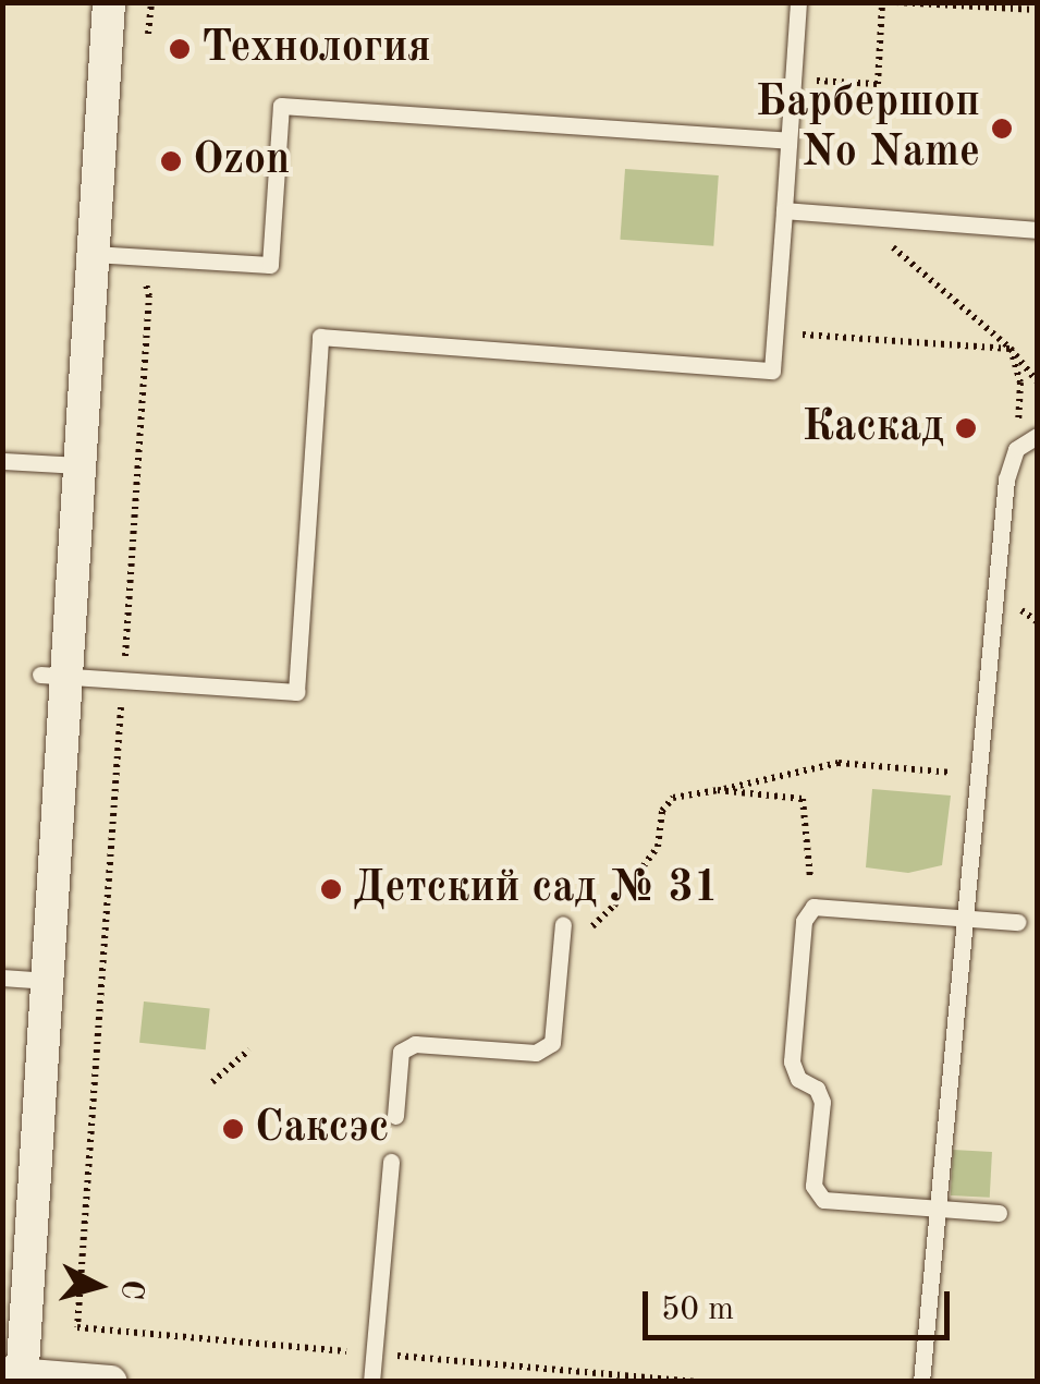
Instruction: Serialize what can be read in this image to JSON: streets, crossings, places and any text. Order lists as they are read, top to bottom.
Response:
{
  "places": [
    "Технология",
    "Барбершоп No Name",
    "Ozon",
    "Каскад",
    "Детский сад № 31",
    "Саксэс"
  ],
  "scale_bar": "50 m",
  "north": "right"
}
